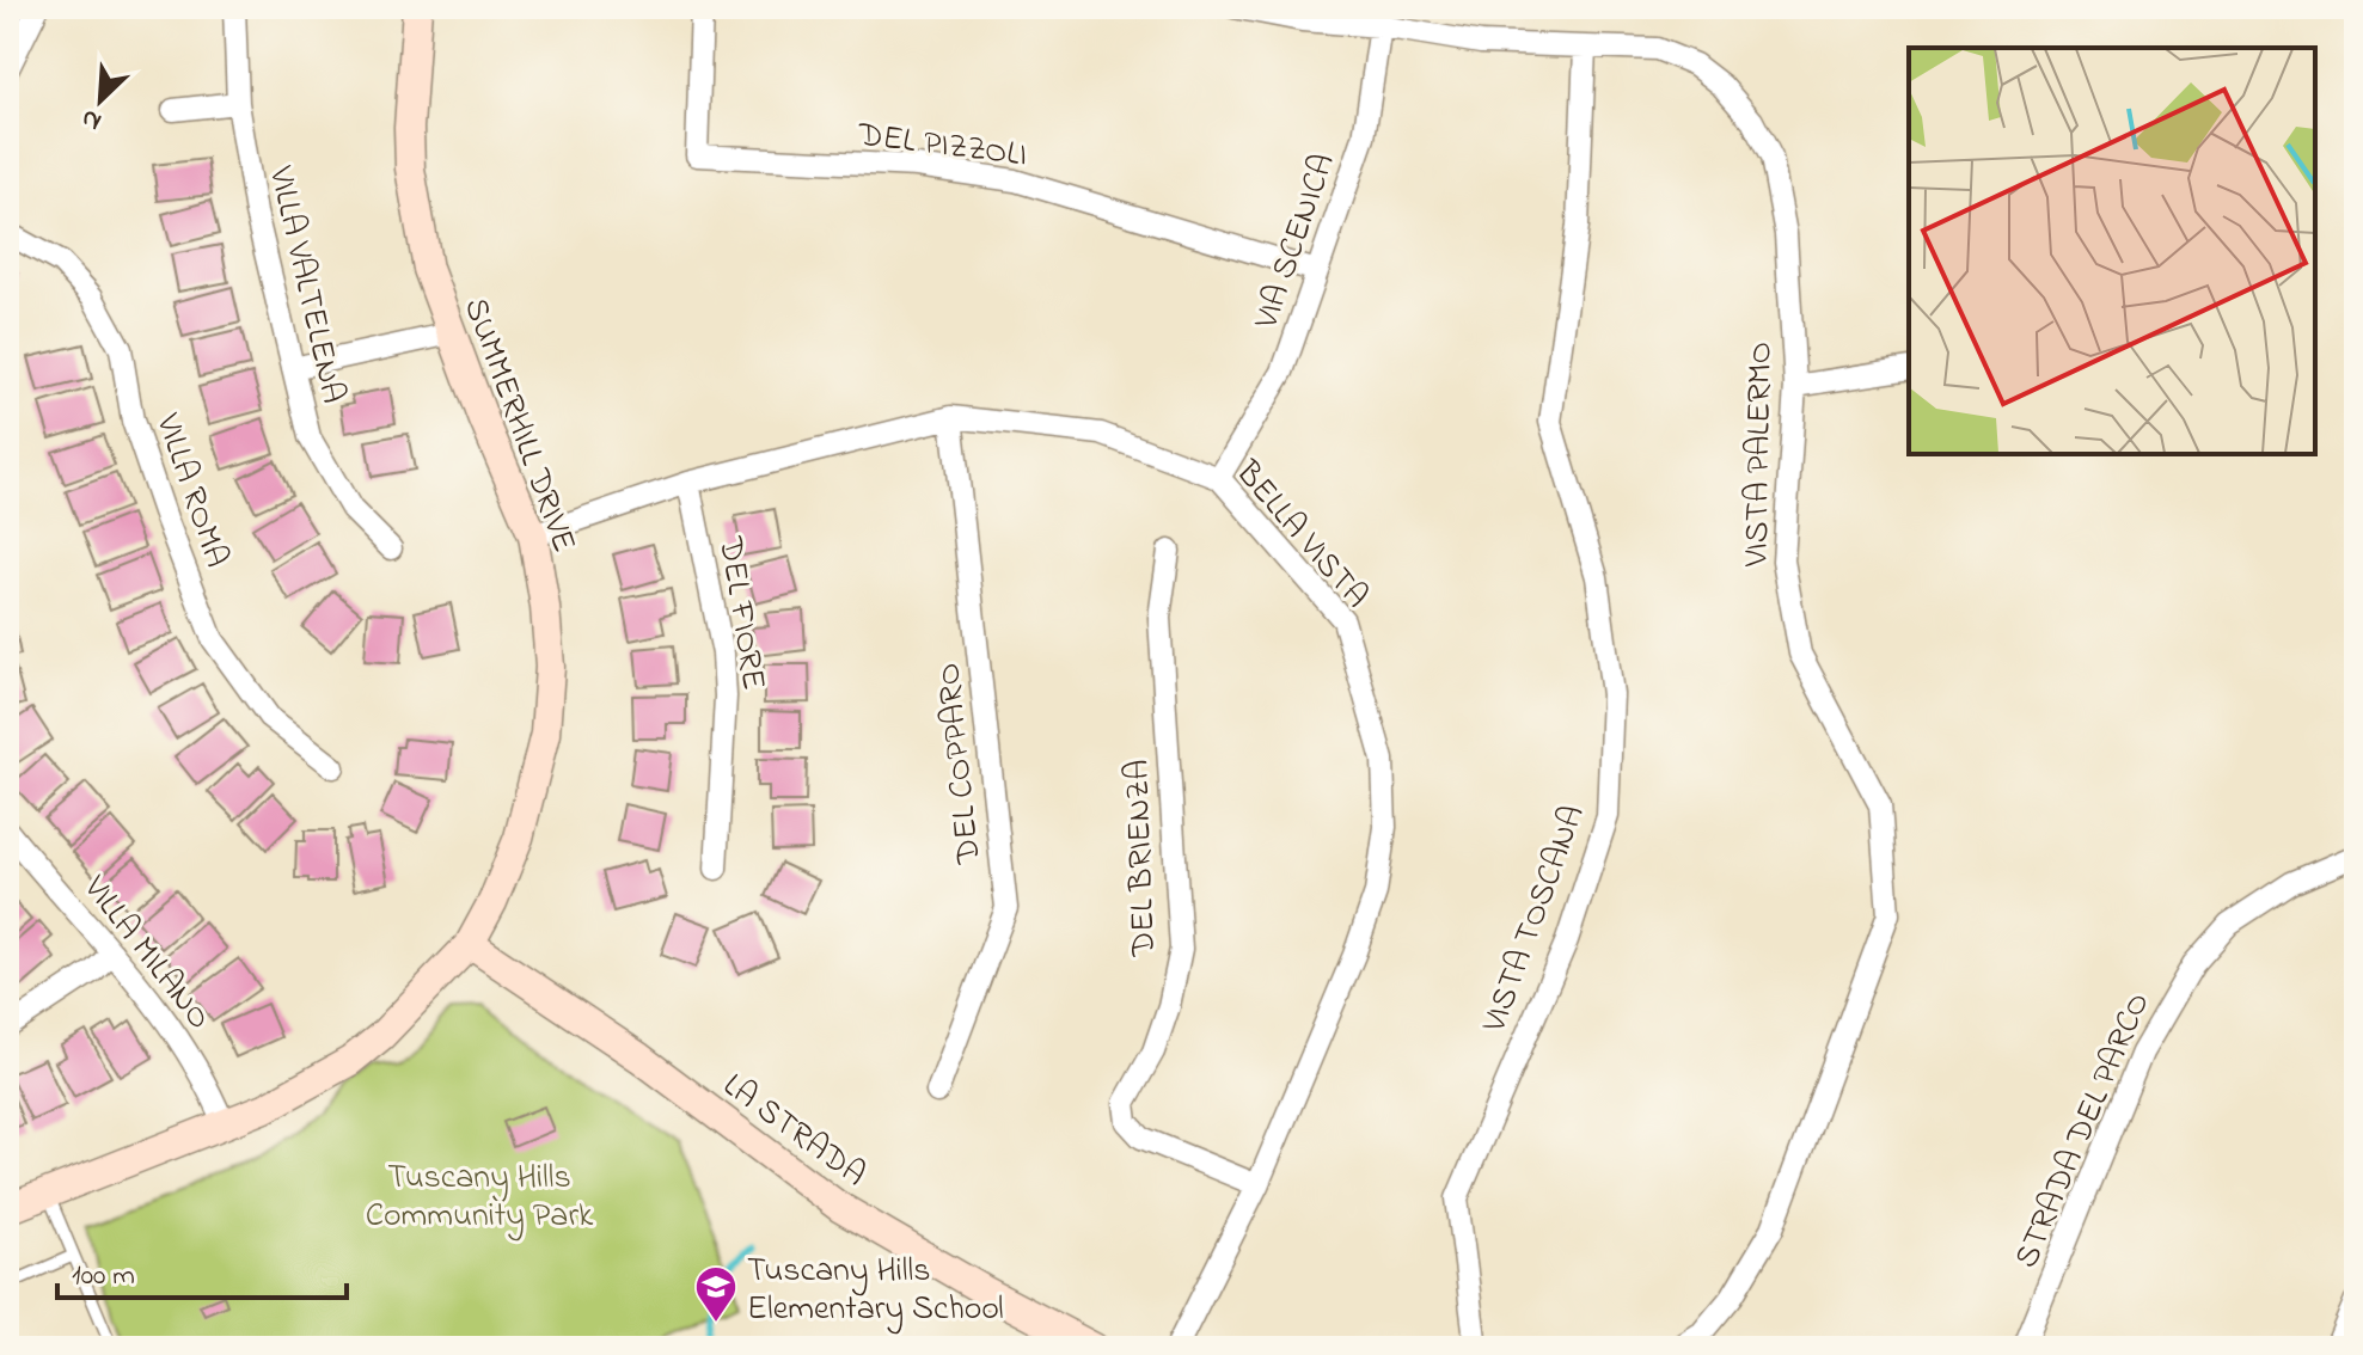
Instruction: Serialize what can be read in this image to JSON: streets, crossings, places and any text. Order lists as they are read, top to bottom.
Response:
{
  "streets": {
    "main road": ["SUMMERHILL DRIVE", "LA STRADA"],
    "street": [
      "DEL PIZZOLI",
      "VIA SCENICA",
      "VILLA VALTELENA",
      "VISTA PALERMO",
      "VILLA ROMA",
      "BELLA VISTA",
      "DEL FIORE",
      "DEL COPPARO",
      "DEL BRIENZA",
      "VISTA TOSCANA",
      "VILLA MILANO",
      "STRADA DEL PARCO"
    ]
  },
  "crossings": [
    ["DEL PIZZOLI", "VIA SCENICA"],
    ["VIA SCENICA", "VISTA PALERMO"],
    ["VIA SCENICA", "BELLA VISTA"],
    ["SUMMERHILL DRIVE", "BELLA VISTA"],
    ["SUMMERHILL DRIVE", "VILLA MILANO"],
    ["SUMMERHILL DRIVE", "LA STRADA"],
    ["VISTA PALERMO", "VISTA TOSCANA"],
    ["BELLA VISTA", "DEL FIORE"],
    ["BELLA VISTA", "DEL COPPARO"],
    ["BELLA VISTA", "DEL BRIENZA"]
  ],
  "parks": ["Tuscany Hills Community Park"],
  "places": {
    "school or university": ["Tuscany Hills Elementary School"]
  },
  "scale_bar": "100 m",
  "north": "bottom left"
}
